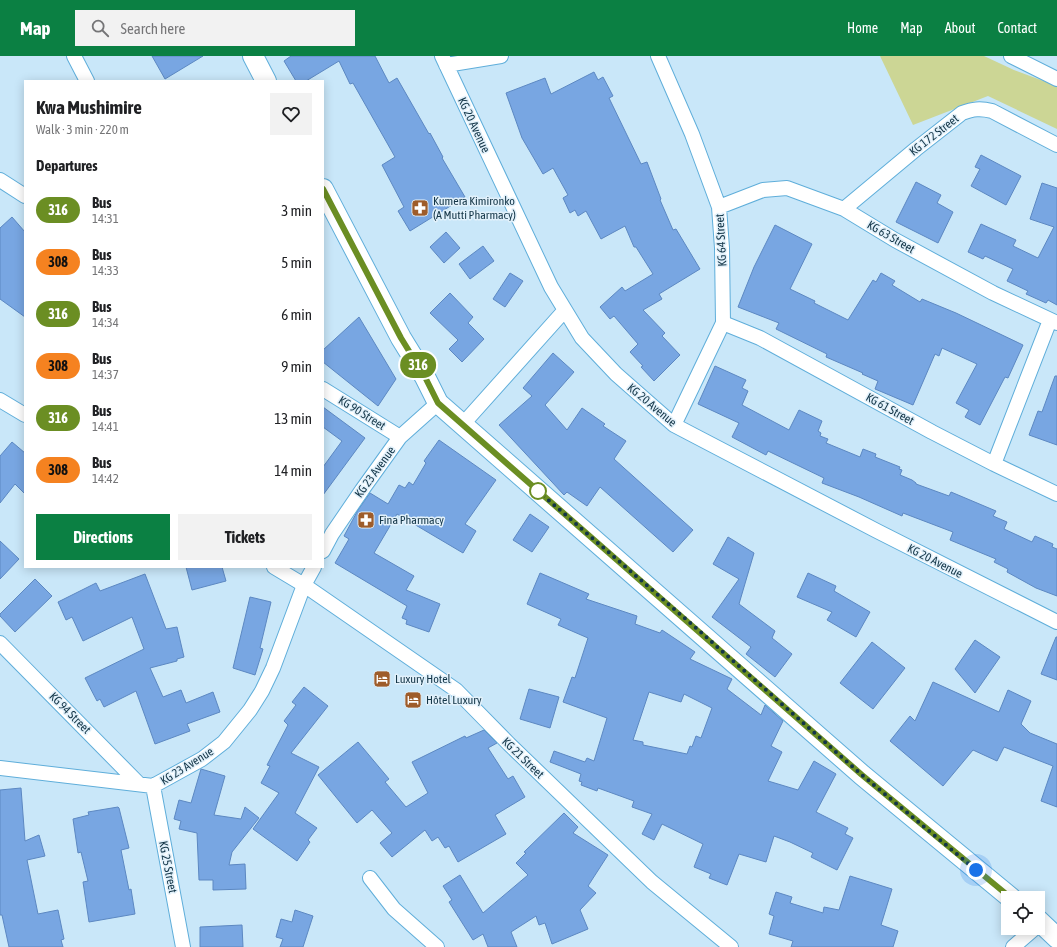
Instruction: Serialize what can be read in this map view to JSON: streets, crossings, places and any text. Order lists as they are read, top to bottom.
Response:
{
  "streets": {
    "street": [
      "KG 20 Avenue",
      "KG 172 Street",
      "KG 63 Street",
      "KG 64 Street",
      "KG 61 Street",
      "KG 90 Street",
      "KG 23 Avenue",
      "KG 94 Street",
      "KG 21 Street",
      "KG 25 Street"
    ]
  },
  "crossings": [
    ["KG 20 Avenue", "KG 64 Street"],
    ["KG 172 Street", "KG 63 Street"],
    ["KG 63 Street", "KG 64 Street"],
    ["KG 64 Street", "KG 61 Street"],
    ["KG 90 Street", "KG 23 Avenue"],
    ["KG 23 Avenue", "KG 94 Street"],
    ["KG 23 Avenue", "KG 21 Street"],
    ["KG 23 Avenue", "KG 25 Street"]
  ],
  "places": {
    "pharmacy": ["Kumera Kimironko (A Mutti Pharmacy)", "Fina Pharmacy"],
    "hotel": ["Luxury Hotel", "Hôtel Luxury"]
  },
  "lines": ["bus line 316"],
  "page": {
    "header": "Map",
    "search": "Search here",
    "nav": [
      "Home",
      "Map",
      "About",
      "Contact"
    ],
    "on_map": "316",
    "heading": [
      ["Kwa Mushimire", "Walk · 3 min · 220 m"],
      "Departures"
    ],
    "list": [
      {
        "mark": "316",
        "name": "Bus",
        "note": "14:31",
        "value": "3 min"
      },
      {
        "mark": "308",
        "name": "Bus",
        "note": "14:33",
        "value": "5 min"
      },
      {
        "mark": "316",
        "name": "Bus",
        "note": "14:34",
        "value": "6 min"
      },
      {
        "mark": "308",
        "name": "Bus",
        "note": "14:37",
        "value": "9 min"
      },
      {
        "mark": "316",
        "name": "Bus",
        "note": "14:41",
        "value": "13 min"
      },
      {
        "mark": "308",
        "name": "Bus",
        "note": "14:42",
        "value": "14 min"
      }
    ],
    "buttons": ["Directions", "Tickets"]
  }
}
